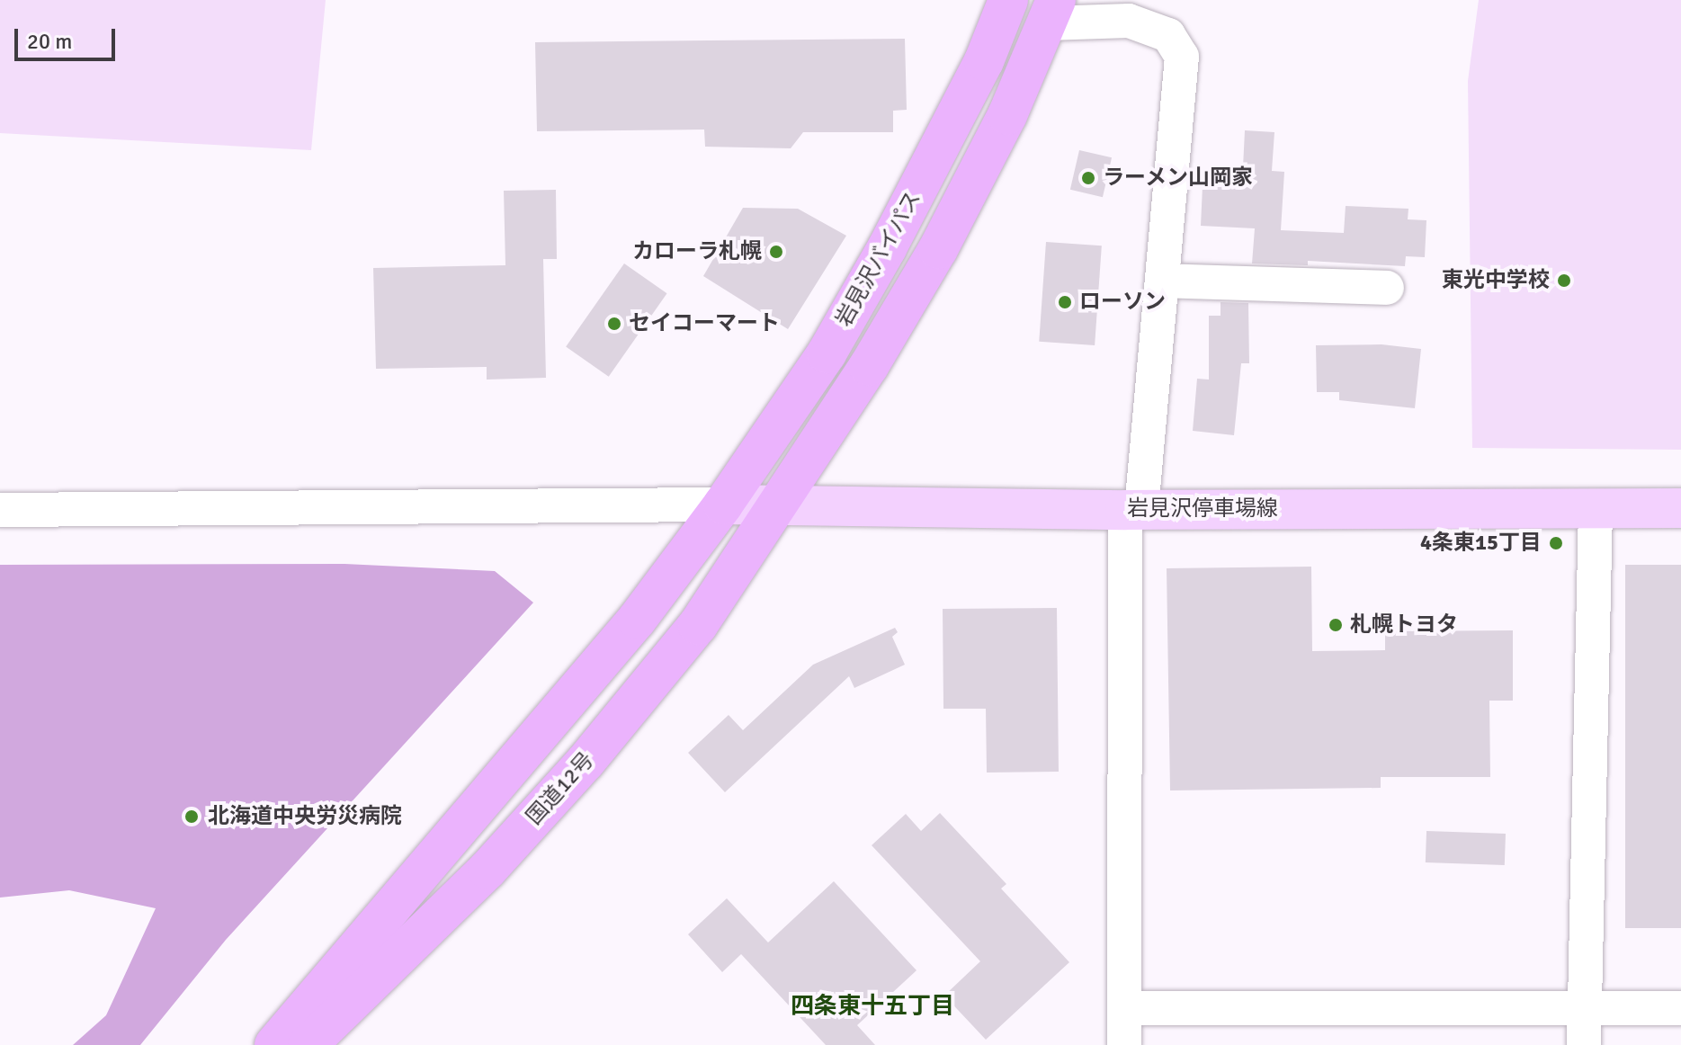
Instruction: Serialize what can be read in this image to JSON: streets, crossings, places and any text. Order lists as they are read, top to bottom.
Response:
{
  "streets": {
    "highway": ["岩見沢バイパス", "国道12号"],
    "main road": ["岩見沢停車場線"]
  },
  "crossings": [
    ["岩見沢バイパス", "岩見沢停車場線"],
    ["岩見沢バイパス", "国道12号"],
    ["岩見沢停車場線", "国道12号"]
  ],
  "districts": ["四条東十五丁目"],
  "places": [
    "ラーメン山岡家",
    "カローラ札幌",
    "東光中学校",
    "ローソン",
    "セイコーマート",
    "4条東15丁目",
    "札幌トヨタ",
    "北海道中央労災病院"
  ],
  "scale_bar": "20 m"
}
